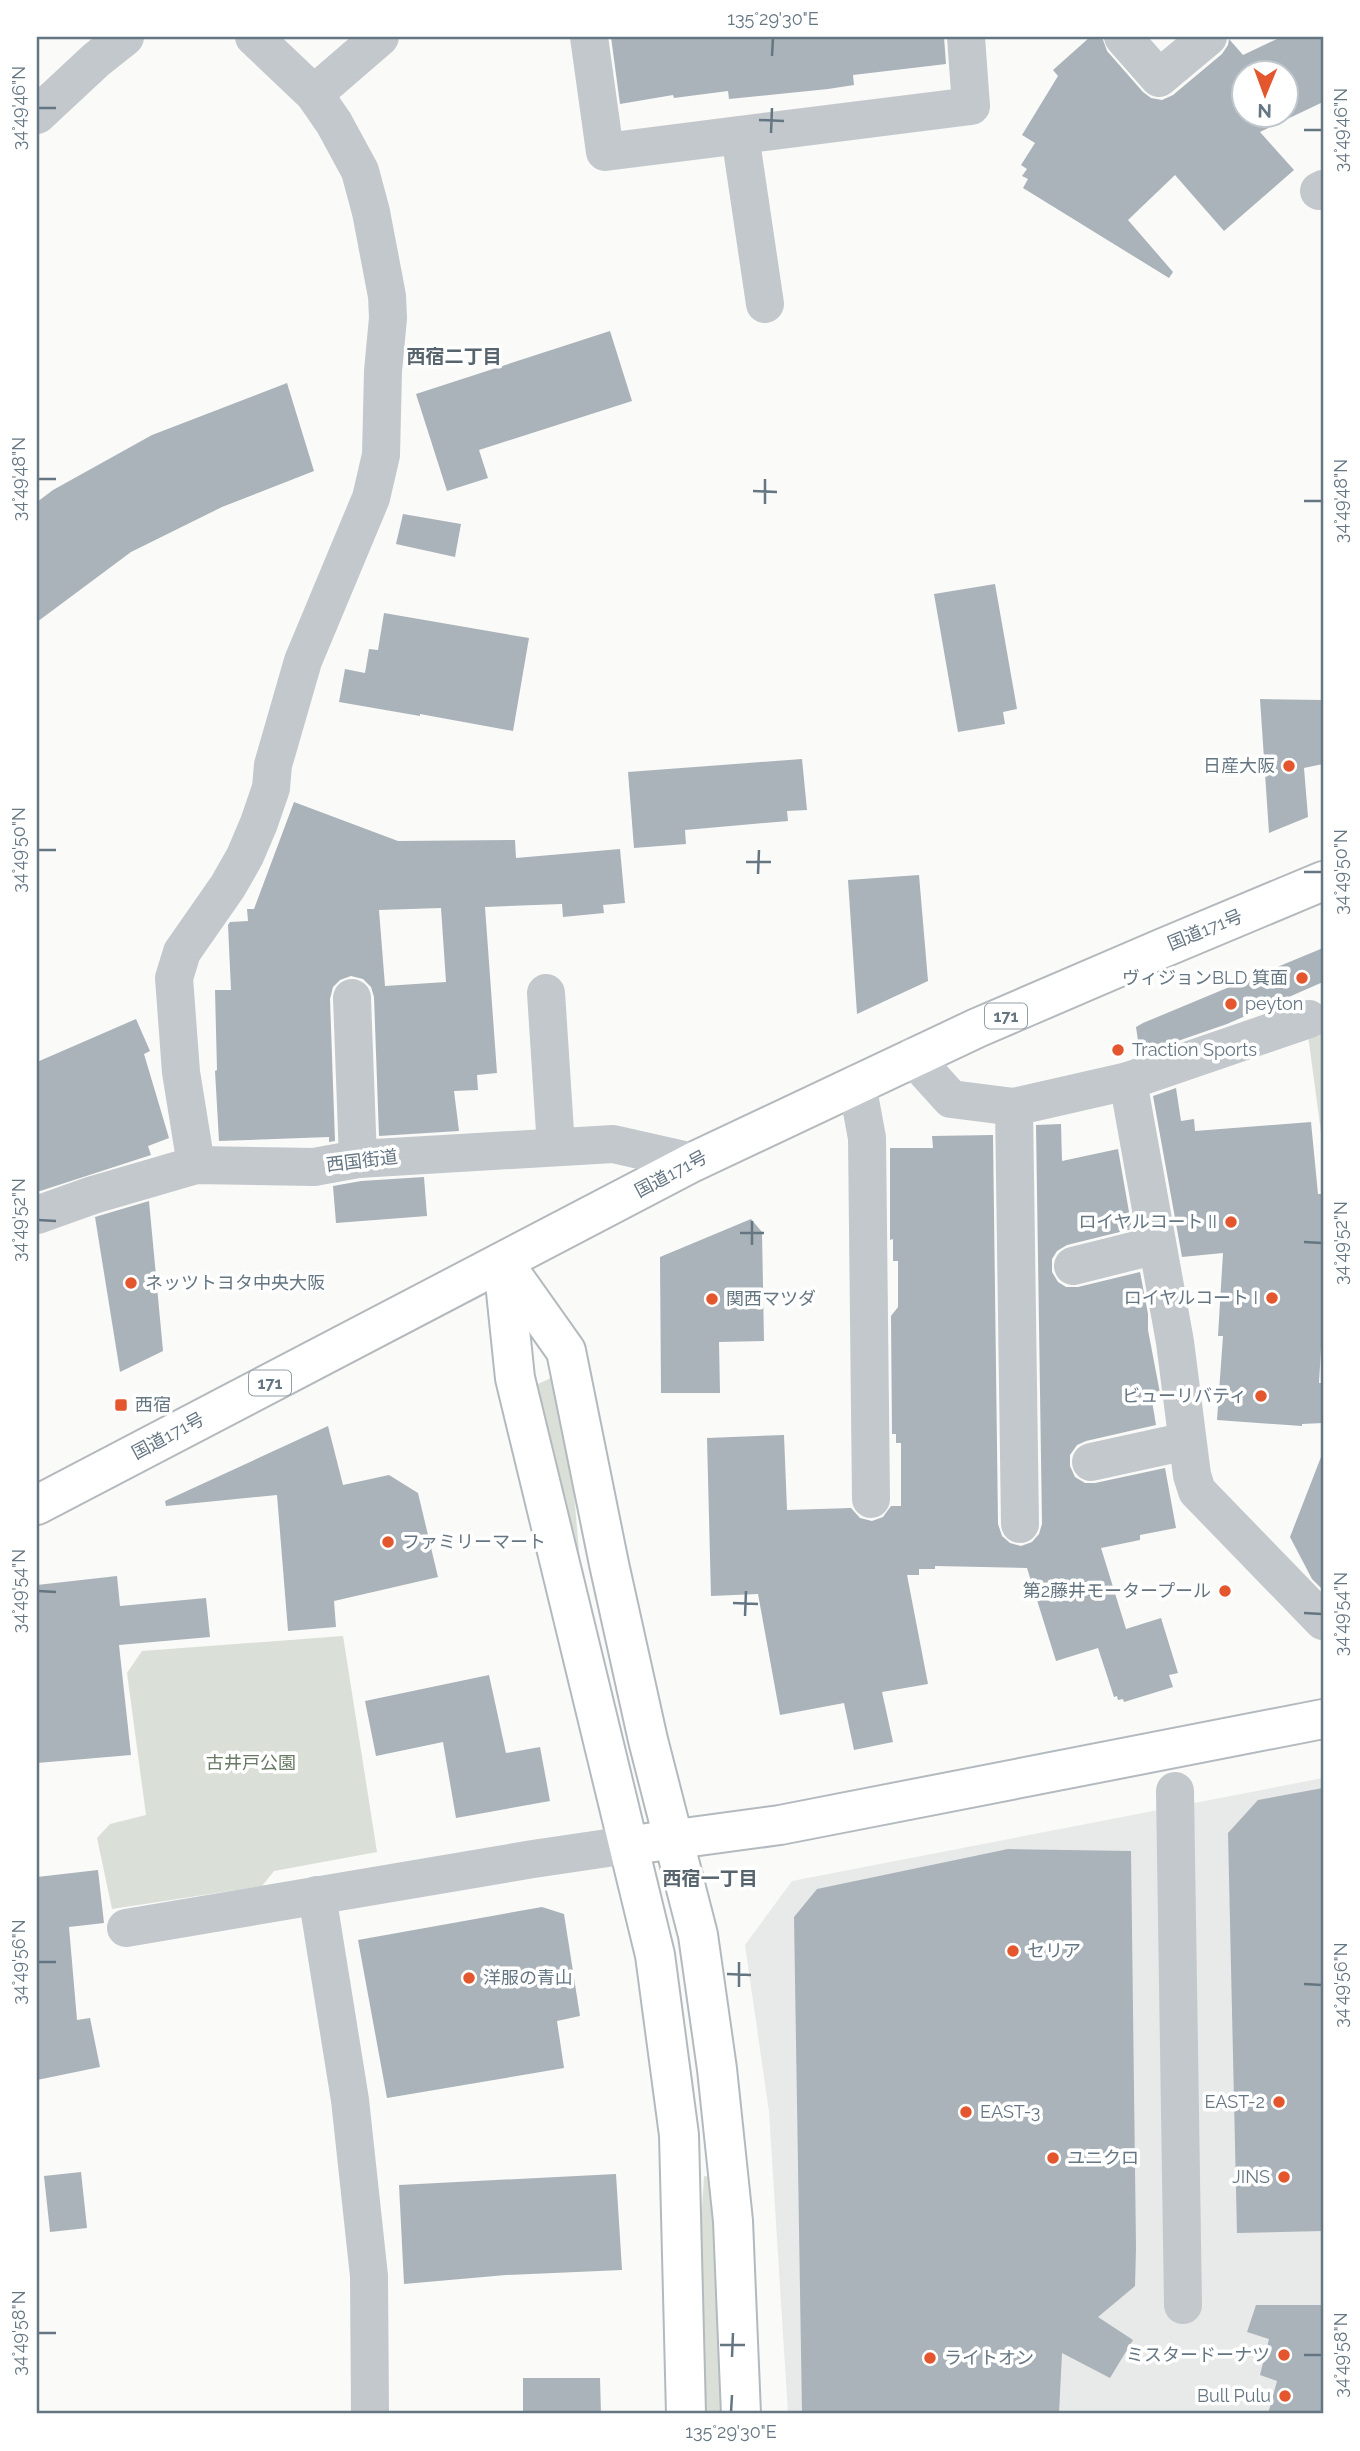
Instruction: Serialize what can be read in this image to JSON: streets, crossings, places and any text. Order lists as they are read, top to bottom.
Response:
{
  "streets": {
    "main road": ["国道171号", "171"],
    "street": ["西国街道"]
  },
  "crossings": [
    ["国道171号", "西国街道"]
  ],
  "districts": ["西宿二丁目", "西宿一丁目"],
  "parks": ["古井戸公園"],
  "places": {
    "other": [
      "日産大阪",
      "ヴィジョンBLD 箕面",
      "peyton",
      "Traction Sports",
      "ロイヤルコート II",
      "ネッツトヨタ中央大阪",
      "ロイヤルコート I",
      "関西マツダ",
      "ビューリバティ",
      "ファミリーマート",
      "第2藤井モータープール",
      "セリア",
      "洋服の青山",
      "EAST-2",
      "EAST-3",
      "ユニクロ",
      "JINS",
      "ミスタードーナツ",
      "ライトオン",
      "Bull Pulu"
    ],
    "transit": ["西宿"]
  },
  "north": "bottom",
  "coordinates": [
    "135°29'30\"E",
    "34°49'46\"N",
    "34°49'48\"N",
    "34°49'50\"N",
    "34°49'52\"N",
    "34°49'54\"N",
    "34°49'56\"N",
    "34°49'58\"N"
  ]
}
